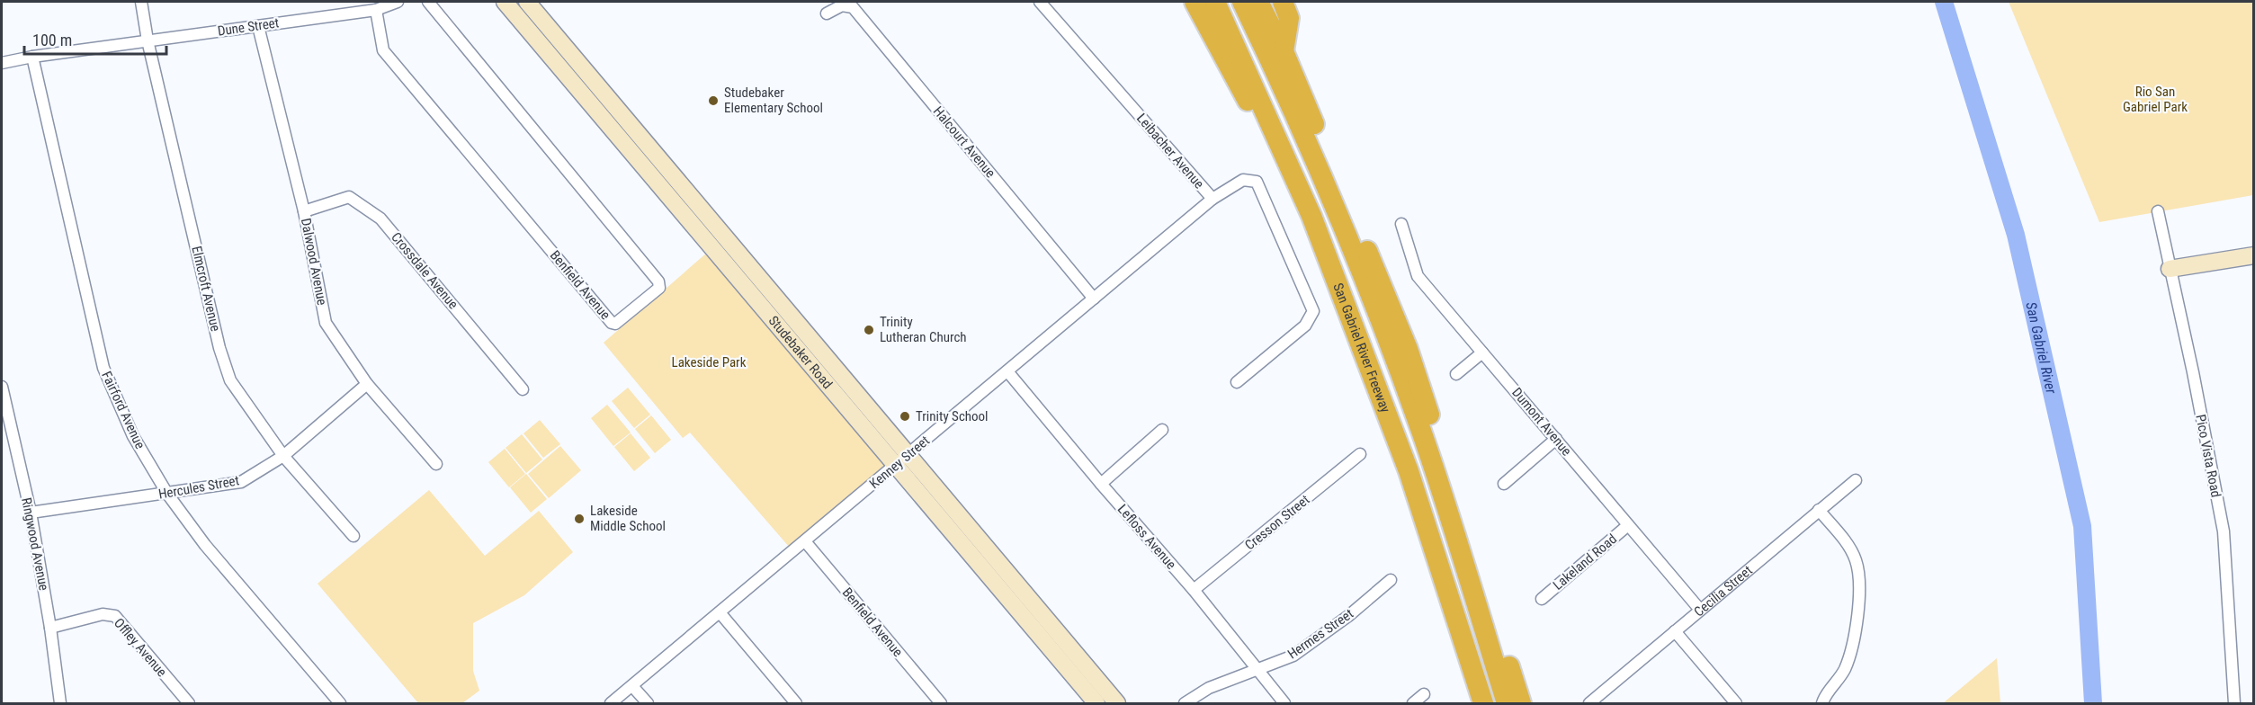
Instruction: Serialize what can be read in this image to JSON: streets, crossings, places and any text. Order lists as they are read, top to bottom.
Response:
{
  "streets": {
    "highway": ["San Gabriel River Freeway"],
    "main road": ["Studebaker Road"],
    "street": [
      "Dune Street",
      "Halcourt Avenue",
      "Leibacher Avenue",
      "Dalwood Avenue",
      "Crossdale Avenue",
      "Benfield Avenue",
      "Elmcroft Avenue",
      "Fairford Avenue",
      "Dumont Avenue",
      "Pico Vista Road",
      "Kenney Street",
      "Hercules Street",
      "Cresson Street",
      "Lefloss Avenue",
      "Ringwood Avenue",
      "Lakeland Road",
      "Cecilia Street",
      "Hermes Street",
      "Offley Avenue"
    ]
  },
  "crossings": [
    ["Dune Street", "Dalwood Avenue"],
    ["Dune Street", "Benfield Avenue"],
    ["Dune Street", "Elmcroft Avenue"],
    ["Dune Street", "Fairford Avenue"],
    ["Halcourt Avenue", "Kenney Street"],
    ["Leibacher Avenue", "Kenney Street"],
    ["Dalwood Avenue", "Crossdale Avenue"],
    ["Dalwood Avenue", "Hercules Street"],
    ["Benfield Avenue", "Kenney Street"],
    ["Elmcroft Avenue", "Hercules Street"],
    ["Studebaker Road", "Kenney Street"],
    ["Fairford Avenue", "Hercules Street"],
    ["Dumont Avenue", "Lakeland Road"],
    ["Dumont Avenue", "Cecilia Street"],
    ["Kenney Street", "Lefloss Avenue"],
    ["Hercules Street", "Ringwood Avenue"],
    ["Cresson Street", "Lefloss Avenue"],
    ["Lefloss Avenue", "Hermes Street"],
    ["Ringwood Avenue", "Offley Avenue"]
  ],
  "water": ["San Gabriel River"],
  "parks": ["Rio San Gabriel Park", "Lakeside Park"],
  "places": [
    "Studebaker Elementary School",
    "Trinity Lutheran Church",
    "Trinity School",
    "Lakeside Middle School"
  ],
  "scale_bar": "100 m"
}
